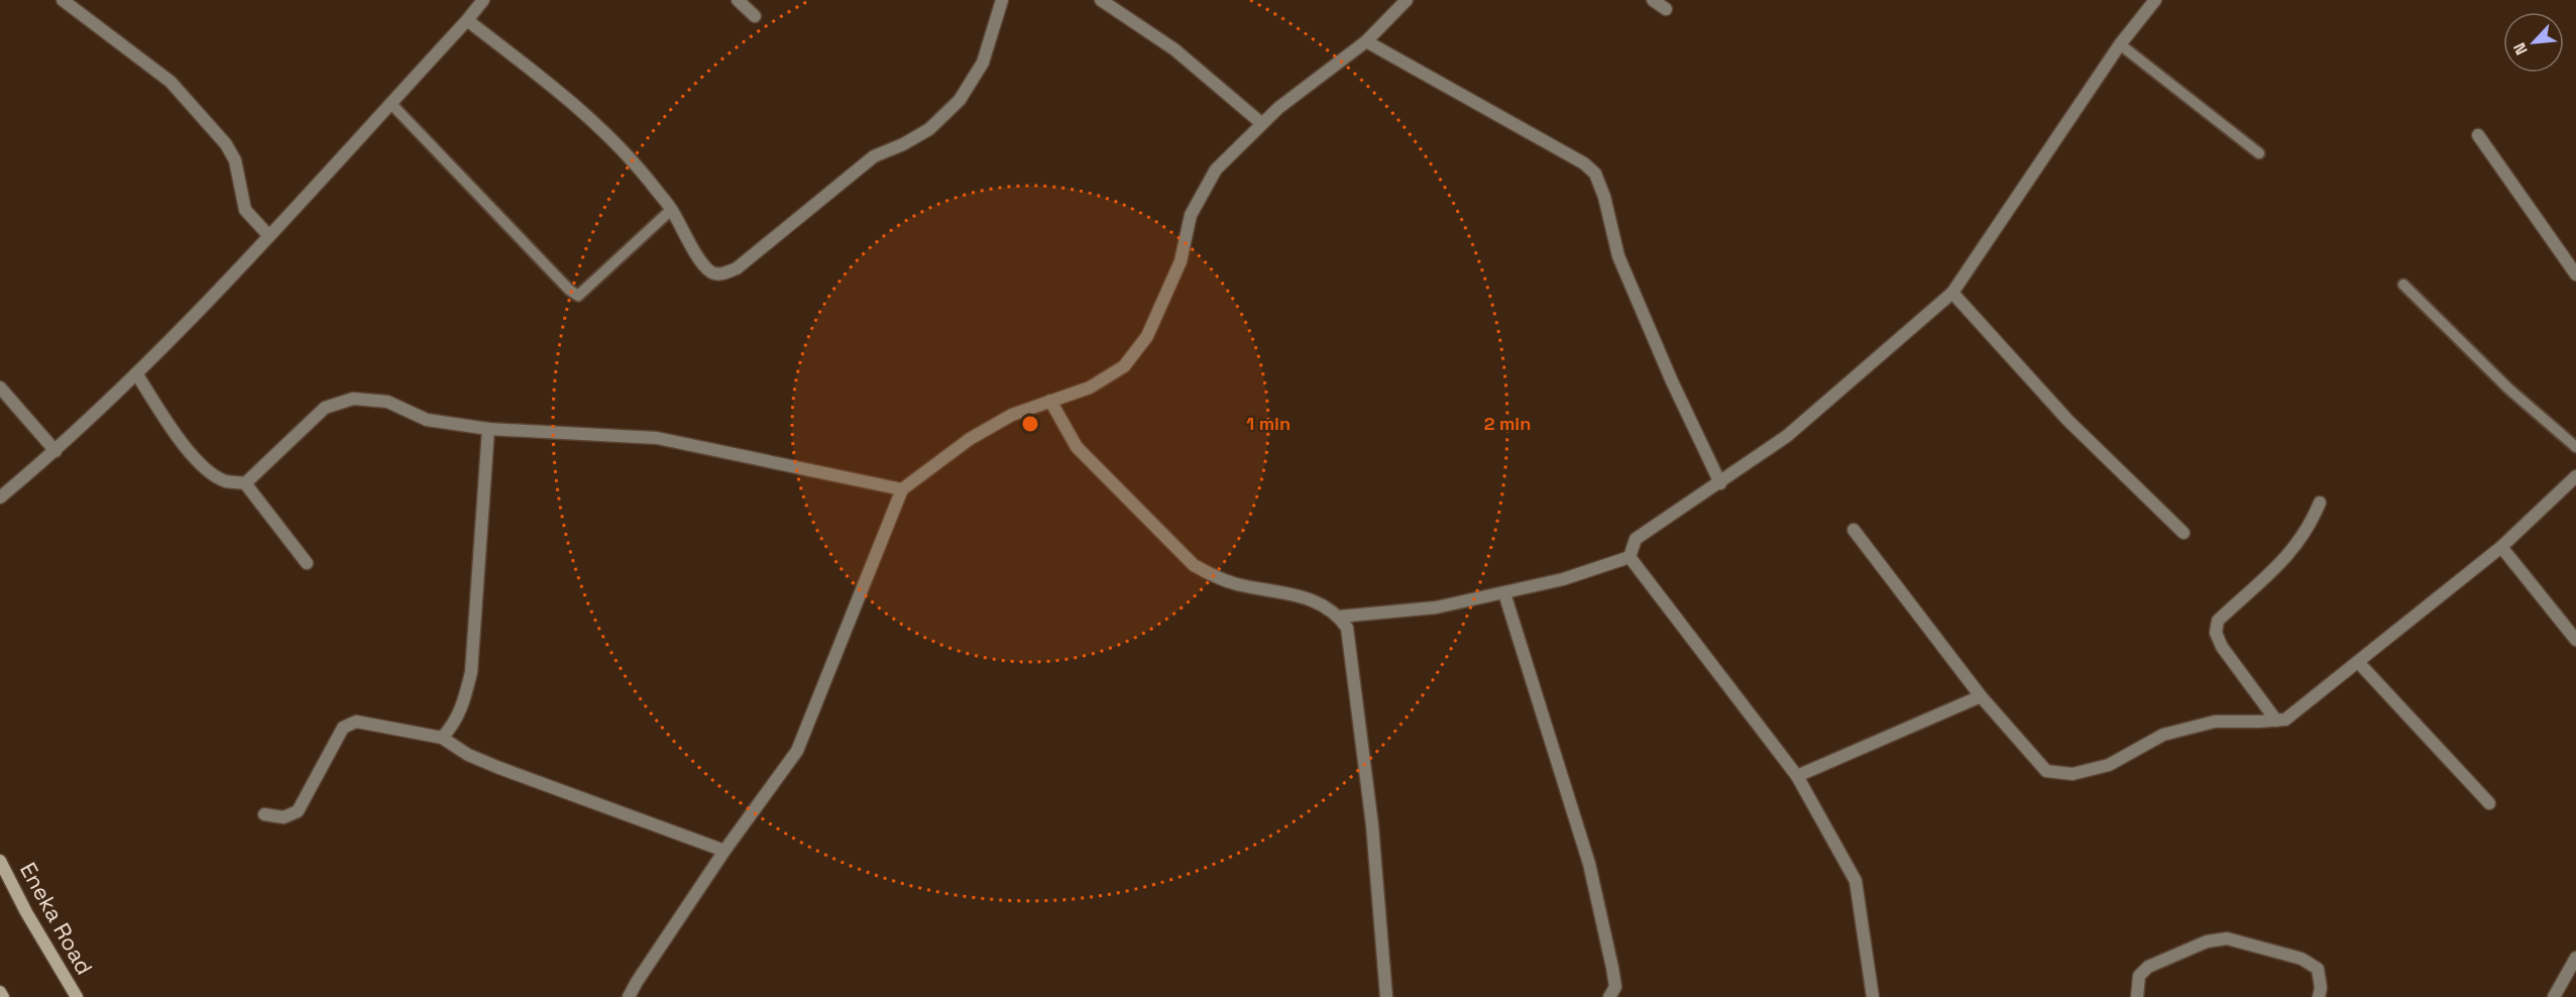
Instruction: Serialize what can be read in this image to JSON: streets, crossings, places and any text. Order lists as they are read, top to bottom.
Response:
{
  "streets": {
    "main road": ["Eneka Road"]
  },
  "north": "bottom left",
  "rings": ["1 min", "2 min"]
}
